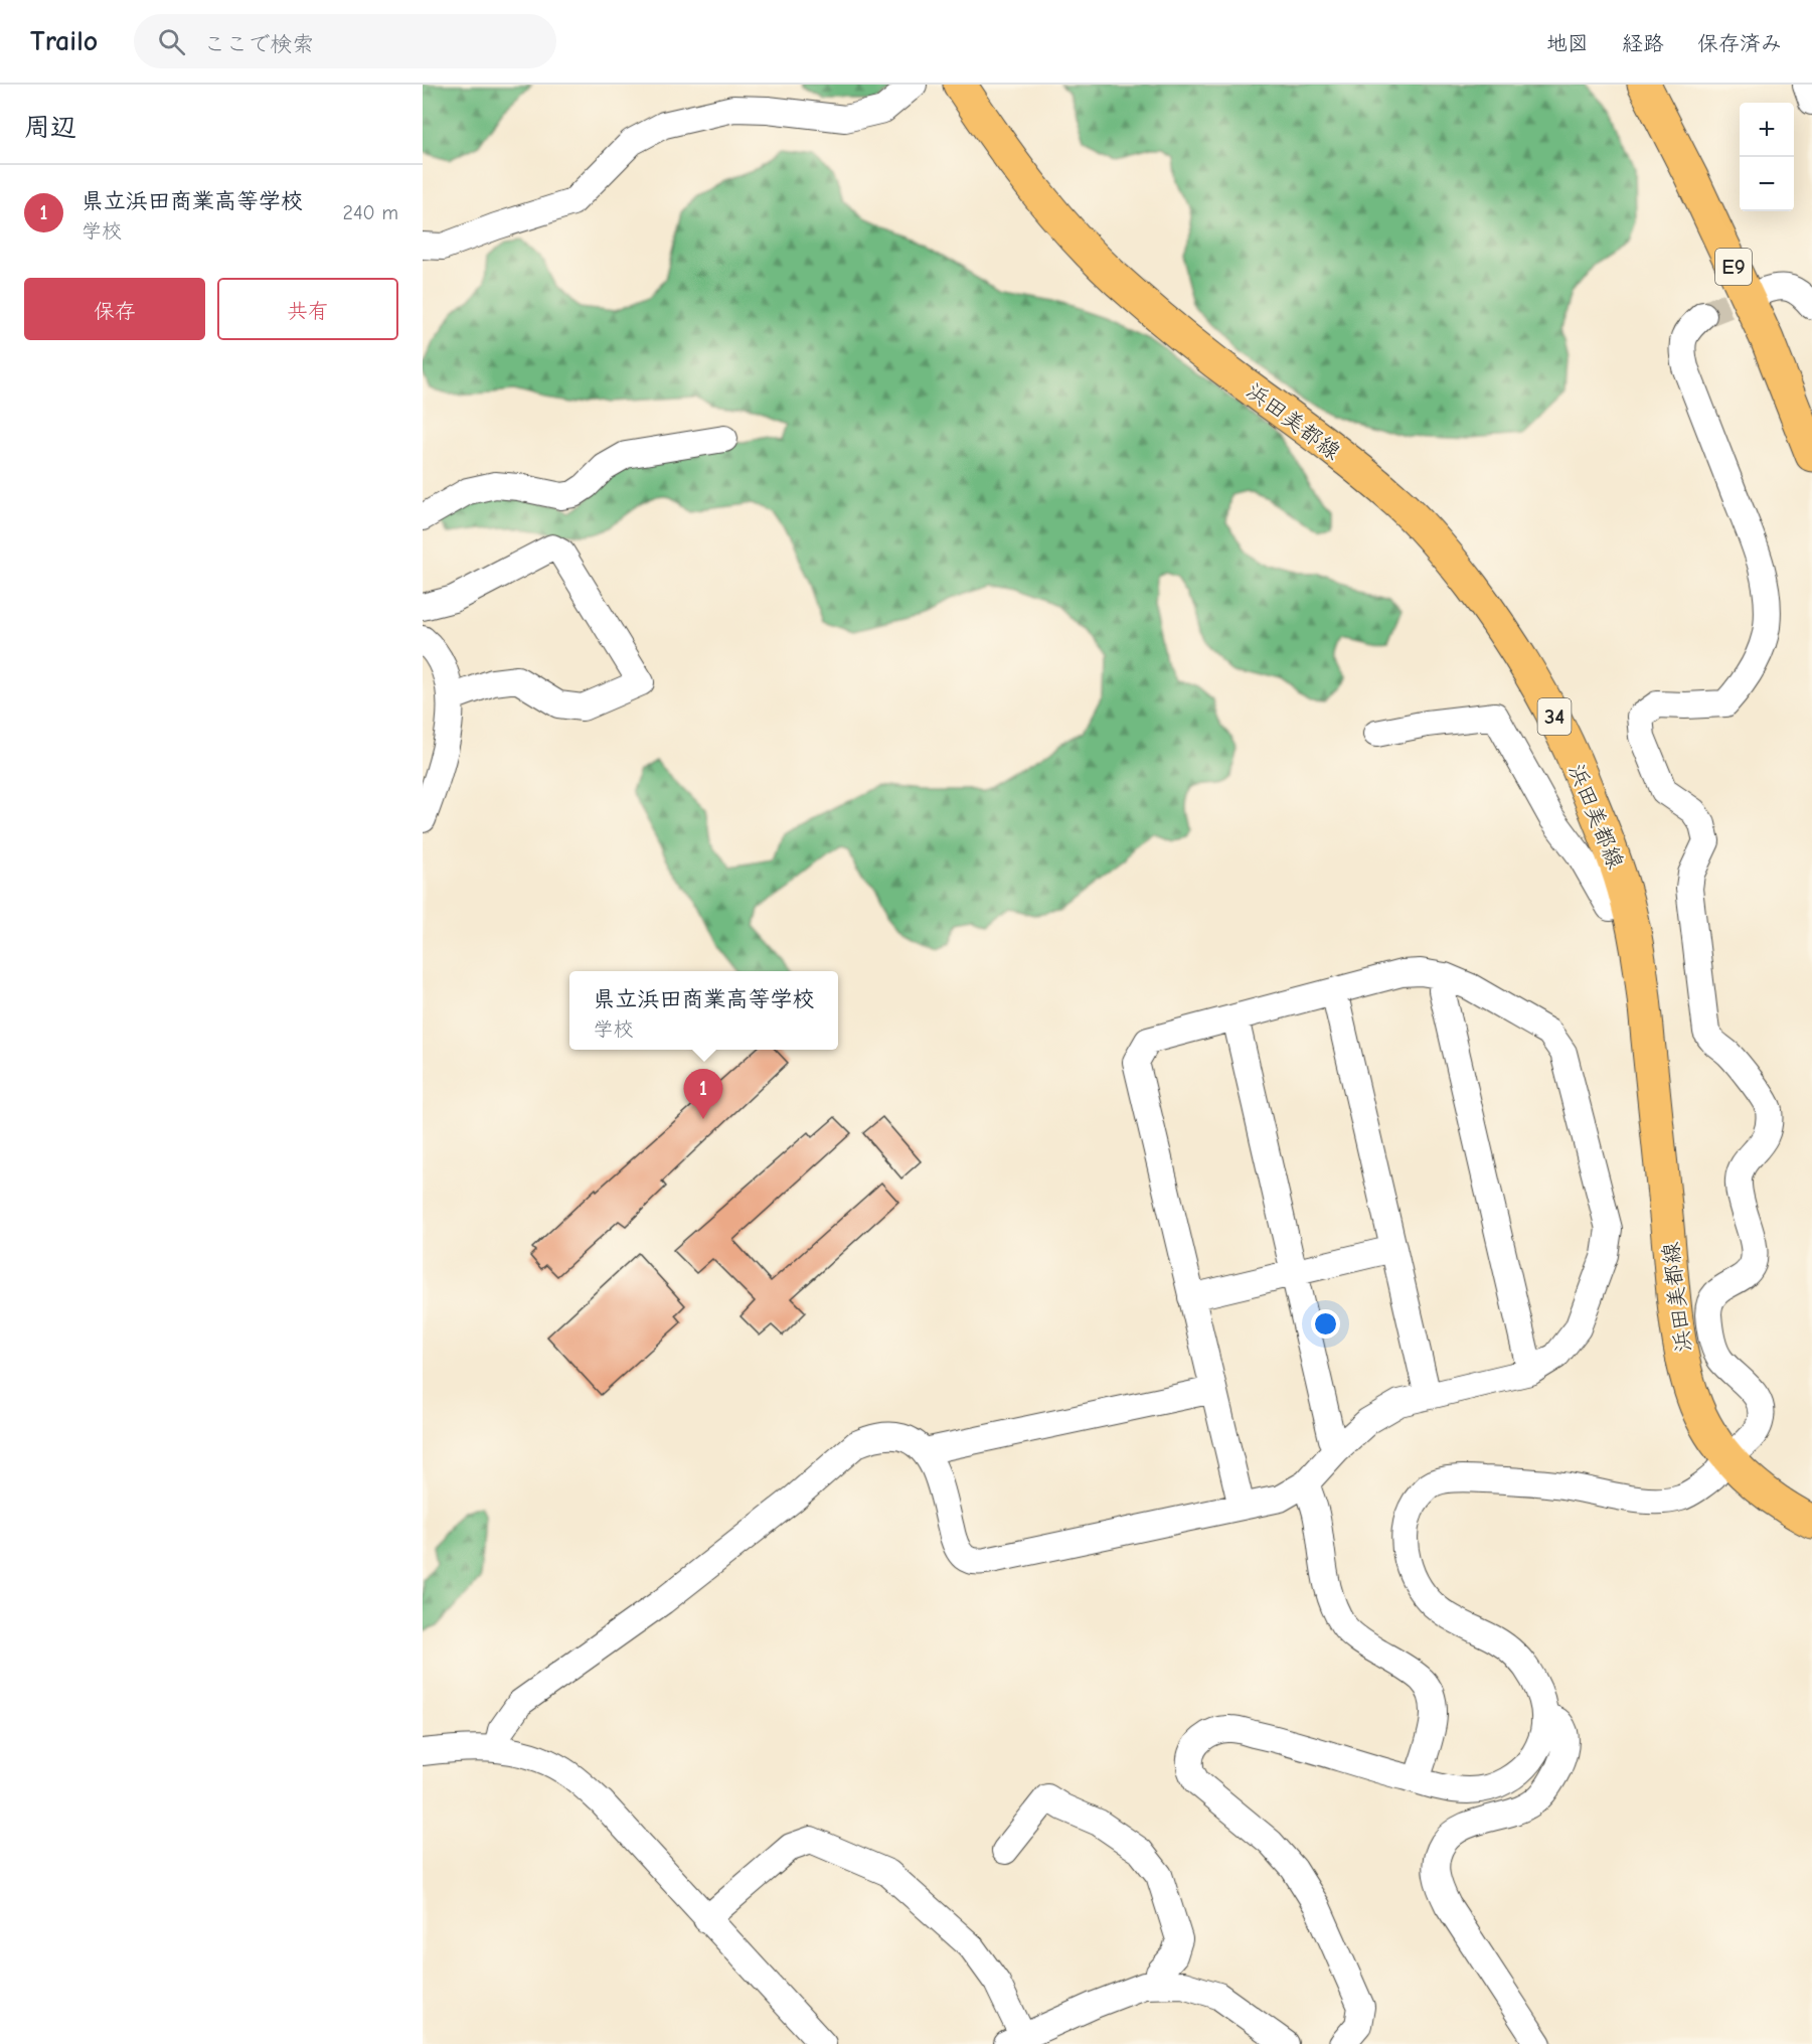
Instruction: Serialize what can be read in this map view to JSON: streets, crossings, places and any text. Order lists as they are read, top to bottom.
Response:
{
  "streets": {
    "main road": ["E9", "浜田美都線", "34"]
  },
  "page": {
    "header": "Trailo",
    "search": "ここで検索",
    "nav": ["地図", "経路", "保存済み"],
    "heading": "周辺",
    "map_buttons": ["+", "−"],
    "list": [
      {
        "mark": "1",
        "name": "県立浜田商業高等学校",
        "note": "学校",
        "value": "240 m"
      }
    ],
    "buttons": ["保存", "共有"],
    "popup": ["県立浜田商業高等学校", "学校"],
    "pins": "1"
  }
}
